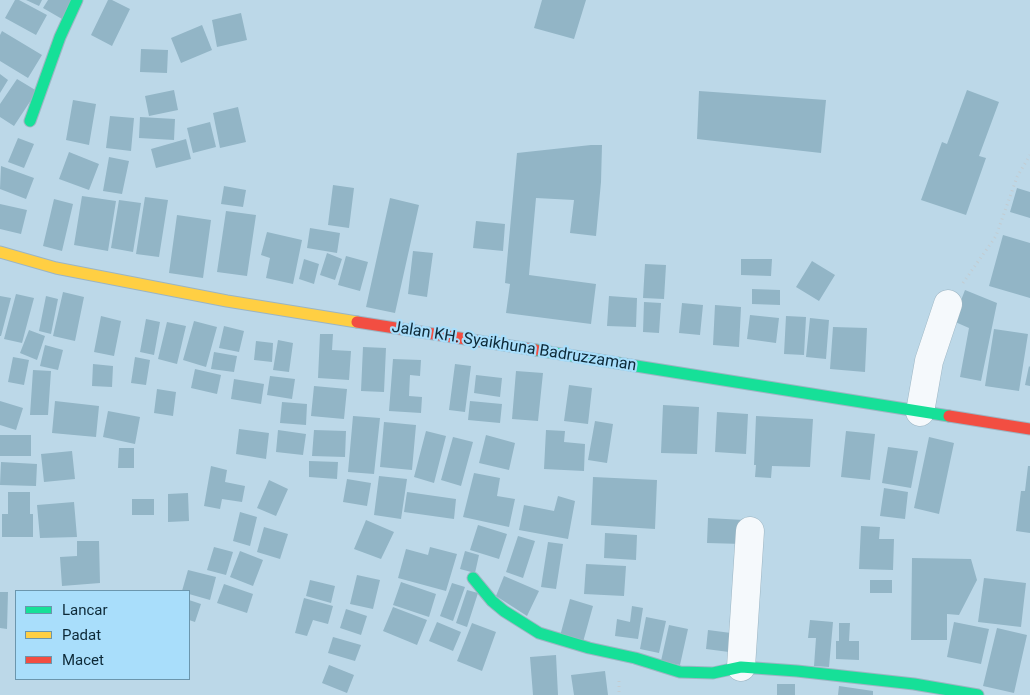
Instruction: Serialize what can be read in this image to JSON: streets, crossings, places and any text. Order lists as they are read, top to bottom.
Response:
{
  "streets": {
    "main road": ["Jalan KH. Syaikhuna Badruzzaman"]
  },
  "legend": ["Lancar", "Padat", "Macet"]
}
